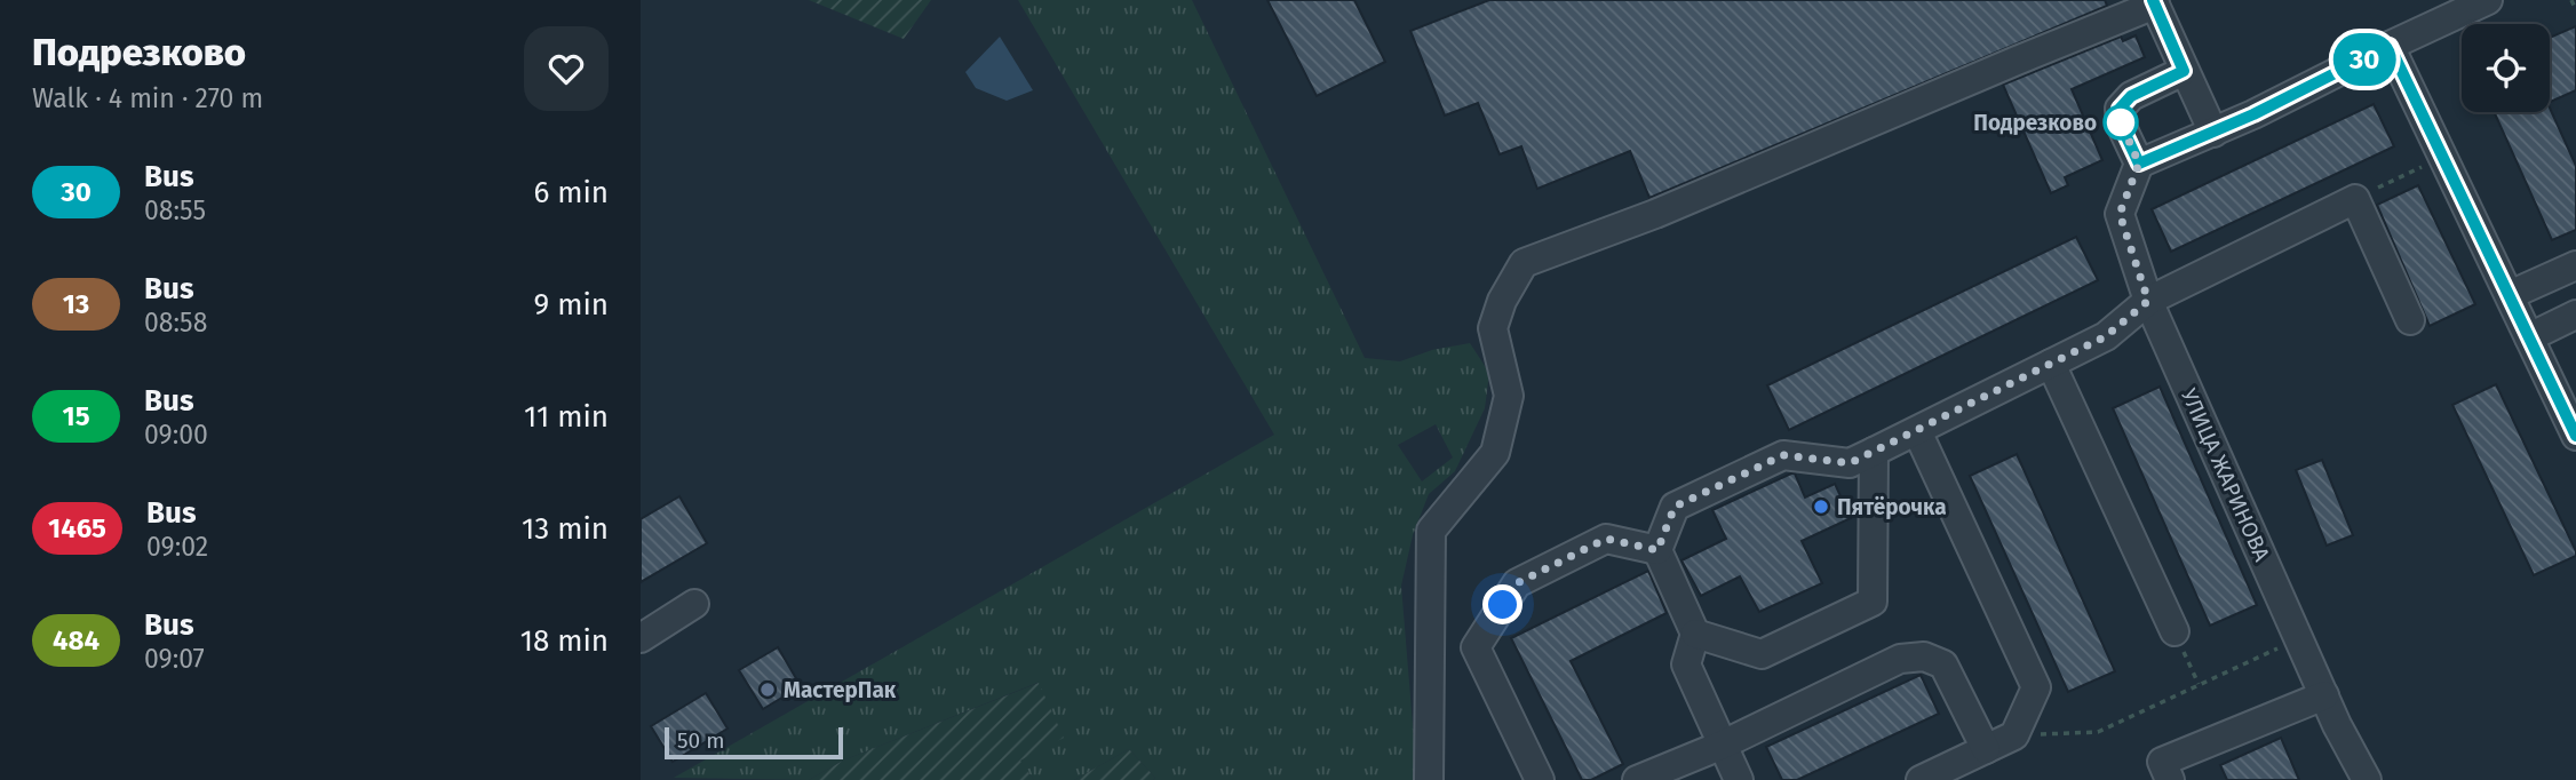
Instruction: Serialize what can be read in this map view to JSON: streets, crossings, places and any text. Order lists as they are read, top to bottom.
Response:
{
  "streets": {
    "street": ["УЛИЦА ЖАРИНОВА"]
  },
  "places": ["Подрезково", "Пятёрочка", "МастерПак"],
  "lines": ["bus line 30"],
  "scale_bar": "50 m",
  "page": {
    "heading": ["Подрезково", "Walk · 4 min · 270 m"],
    "on_map": "30",
    "list": [
      {
        "mark": "30",
        "name": "Bus",
        "note": "08:55",
        "value": "6 min"
      },
      {
        "mark": "13",
        "name": "Bus",
        "note": "08:58",
        "value": "9 min"
      },
      {
        "mark": "15",
        "name": "Bus",
        "note": "09:00",
        "value": "11 min"
      },
      {
        "mark": "1465",
        "name": "Bus",
        "note": "09:02",
        "value": "13 min"
      },
      {
        "mark": "484",
        "name": "Bus",
        "note": "09:07",
        "value": "18 min"
      }
    ],
    "scale": "50 m"
  }
}
